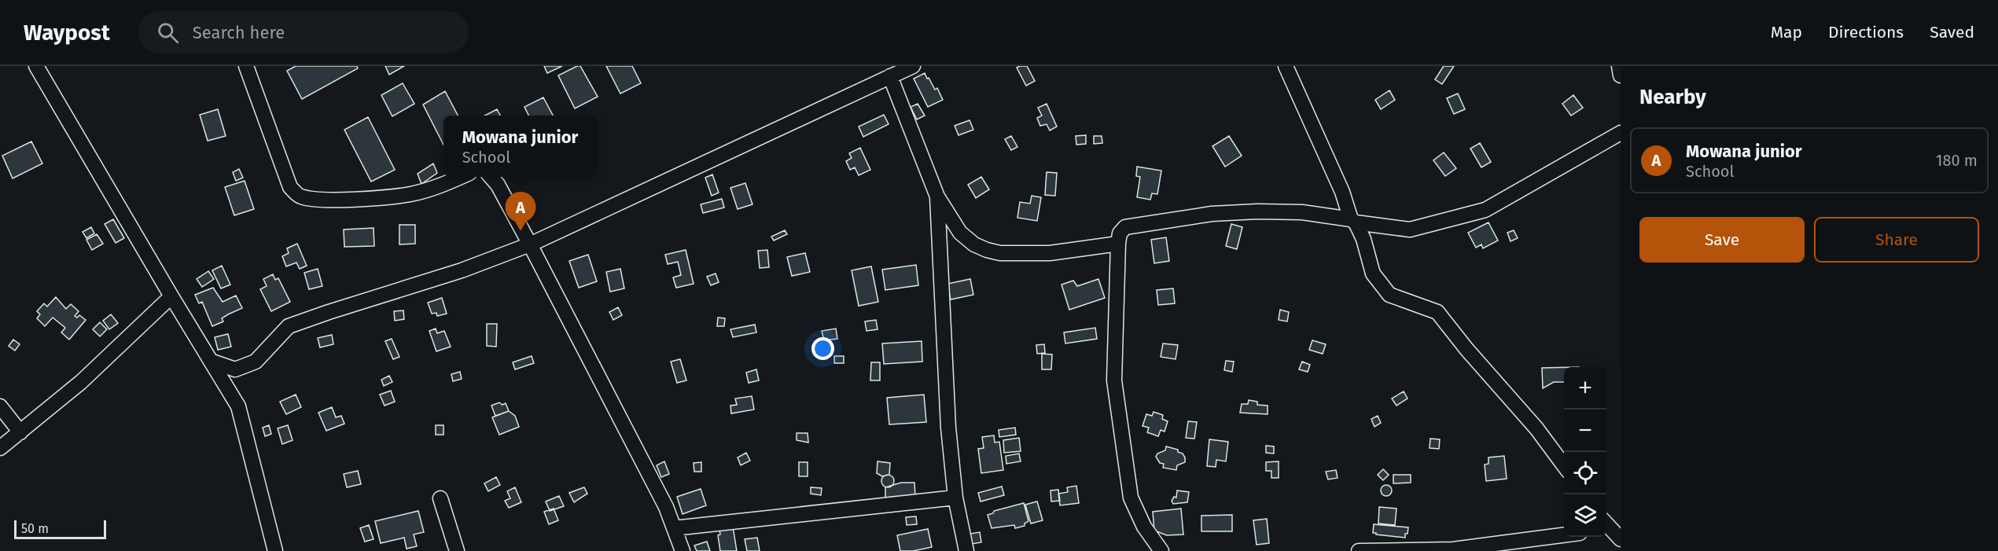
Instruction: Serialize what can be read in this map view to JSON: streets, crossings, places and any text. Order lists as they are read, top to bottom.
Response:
{
  "scale_bar": "50 m",
  "page": {
    "header": "Waypost",
    "search": "Search here",
    "nav": ["Map", "Directions", "Saved"],
    "heading": "Nearby",
    "popup": ["Mowana junior", "School"],
    "list": [
      {
        "mark": "A",
        "name": "Mowana junior",
        "note": "School",
        "value": "180 m"
      }
    ],
    "pins": "A",
    "buttons": ["Save", "Share"],
    "map_buttons": ["+", "−"],
    "scale": "50 m"
  }
}
